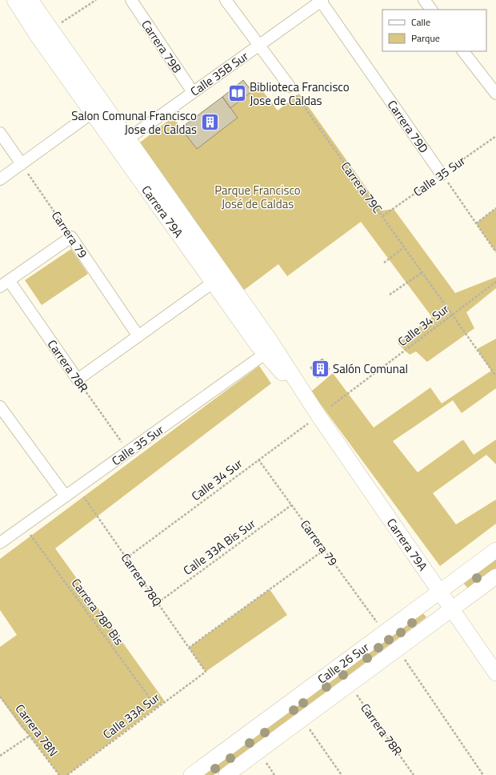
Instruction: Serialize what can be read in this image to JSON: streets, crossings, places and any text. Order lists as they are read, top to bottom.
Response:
{
  "streets": {
    "street": [
      "Carrera 79B",
      "Calle 35B Sur",
      "Carrera 79D",
      "Calle 35 Sur",
      "Carrera 79A",
      "Carrera 79",
      "Carrera 78R",
      "Calle 26 Sur"
    ],
    "path": [
      "Carrera 79C",
      "Calle 34 Sur",
      "Calle 33A Bis Sur",
      "Carrera 78Q",
      "Carrera 78P Bis",
      "Calle 33A Sur",
      "Carrera 78N"
    ]
  },
  "crossings": [
    ["Carrera 79B", "Calle 35B Sur"],
    ["Calle 35B Sur", "Carrera 79D"],
    ["Calle 35B Sur", "Carrera 79A"],
    ["Carrera 79D", "Calle 35 Sur"],
    ["Calle 35 Sur", "Carrera 79C"],
    ["Calle 35 Sur", "Carrera 79A"],
    ["Calle 35 Sur", "Carrera 78R"],
    ["Calle 35 Sur", "Carrera 78Q"],
    ["Calle 35 Sur", "Carrera 78P Bis"],
    ["Carrera 79C", "Calle 34 Sur"],
    ["Carrera 79A", "Calle 34 Sur"],
    ["Carrera 79A", "Calle 26 Sur"],
    ["Carrera 79", "Calle 34 Sur"],
    ["Carrera 79", "Calle 33A Bis Sur"],
    ["Calle 34 Sur", "Carrera 78Q"],
    ["Carrera 78R", "Calle 26 Sur"],
    ["Calle 33A Bis Sur", "Carrera 78Q"],
    ["Carrera 78Q", "Calle 33A Sur"],
    ["Carrera 78P Bis", "Calle 33A Sur"]
  ],
  "parks": ["Parque Francisco José de Caldas"],
  "places": {
    "library": ["Biblioteca Francisco Jose de Caldas"],
    "building": ["Salon Comunal Francisco Jose de Caldas", "Salón Comunal"]
  },
  "legend": ["Calle", "Parque"]
}
